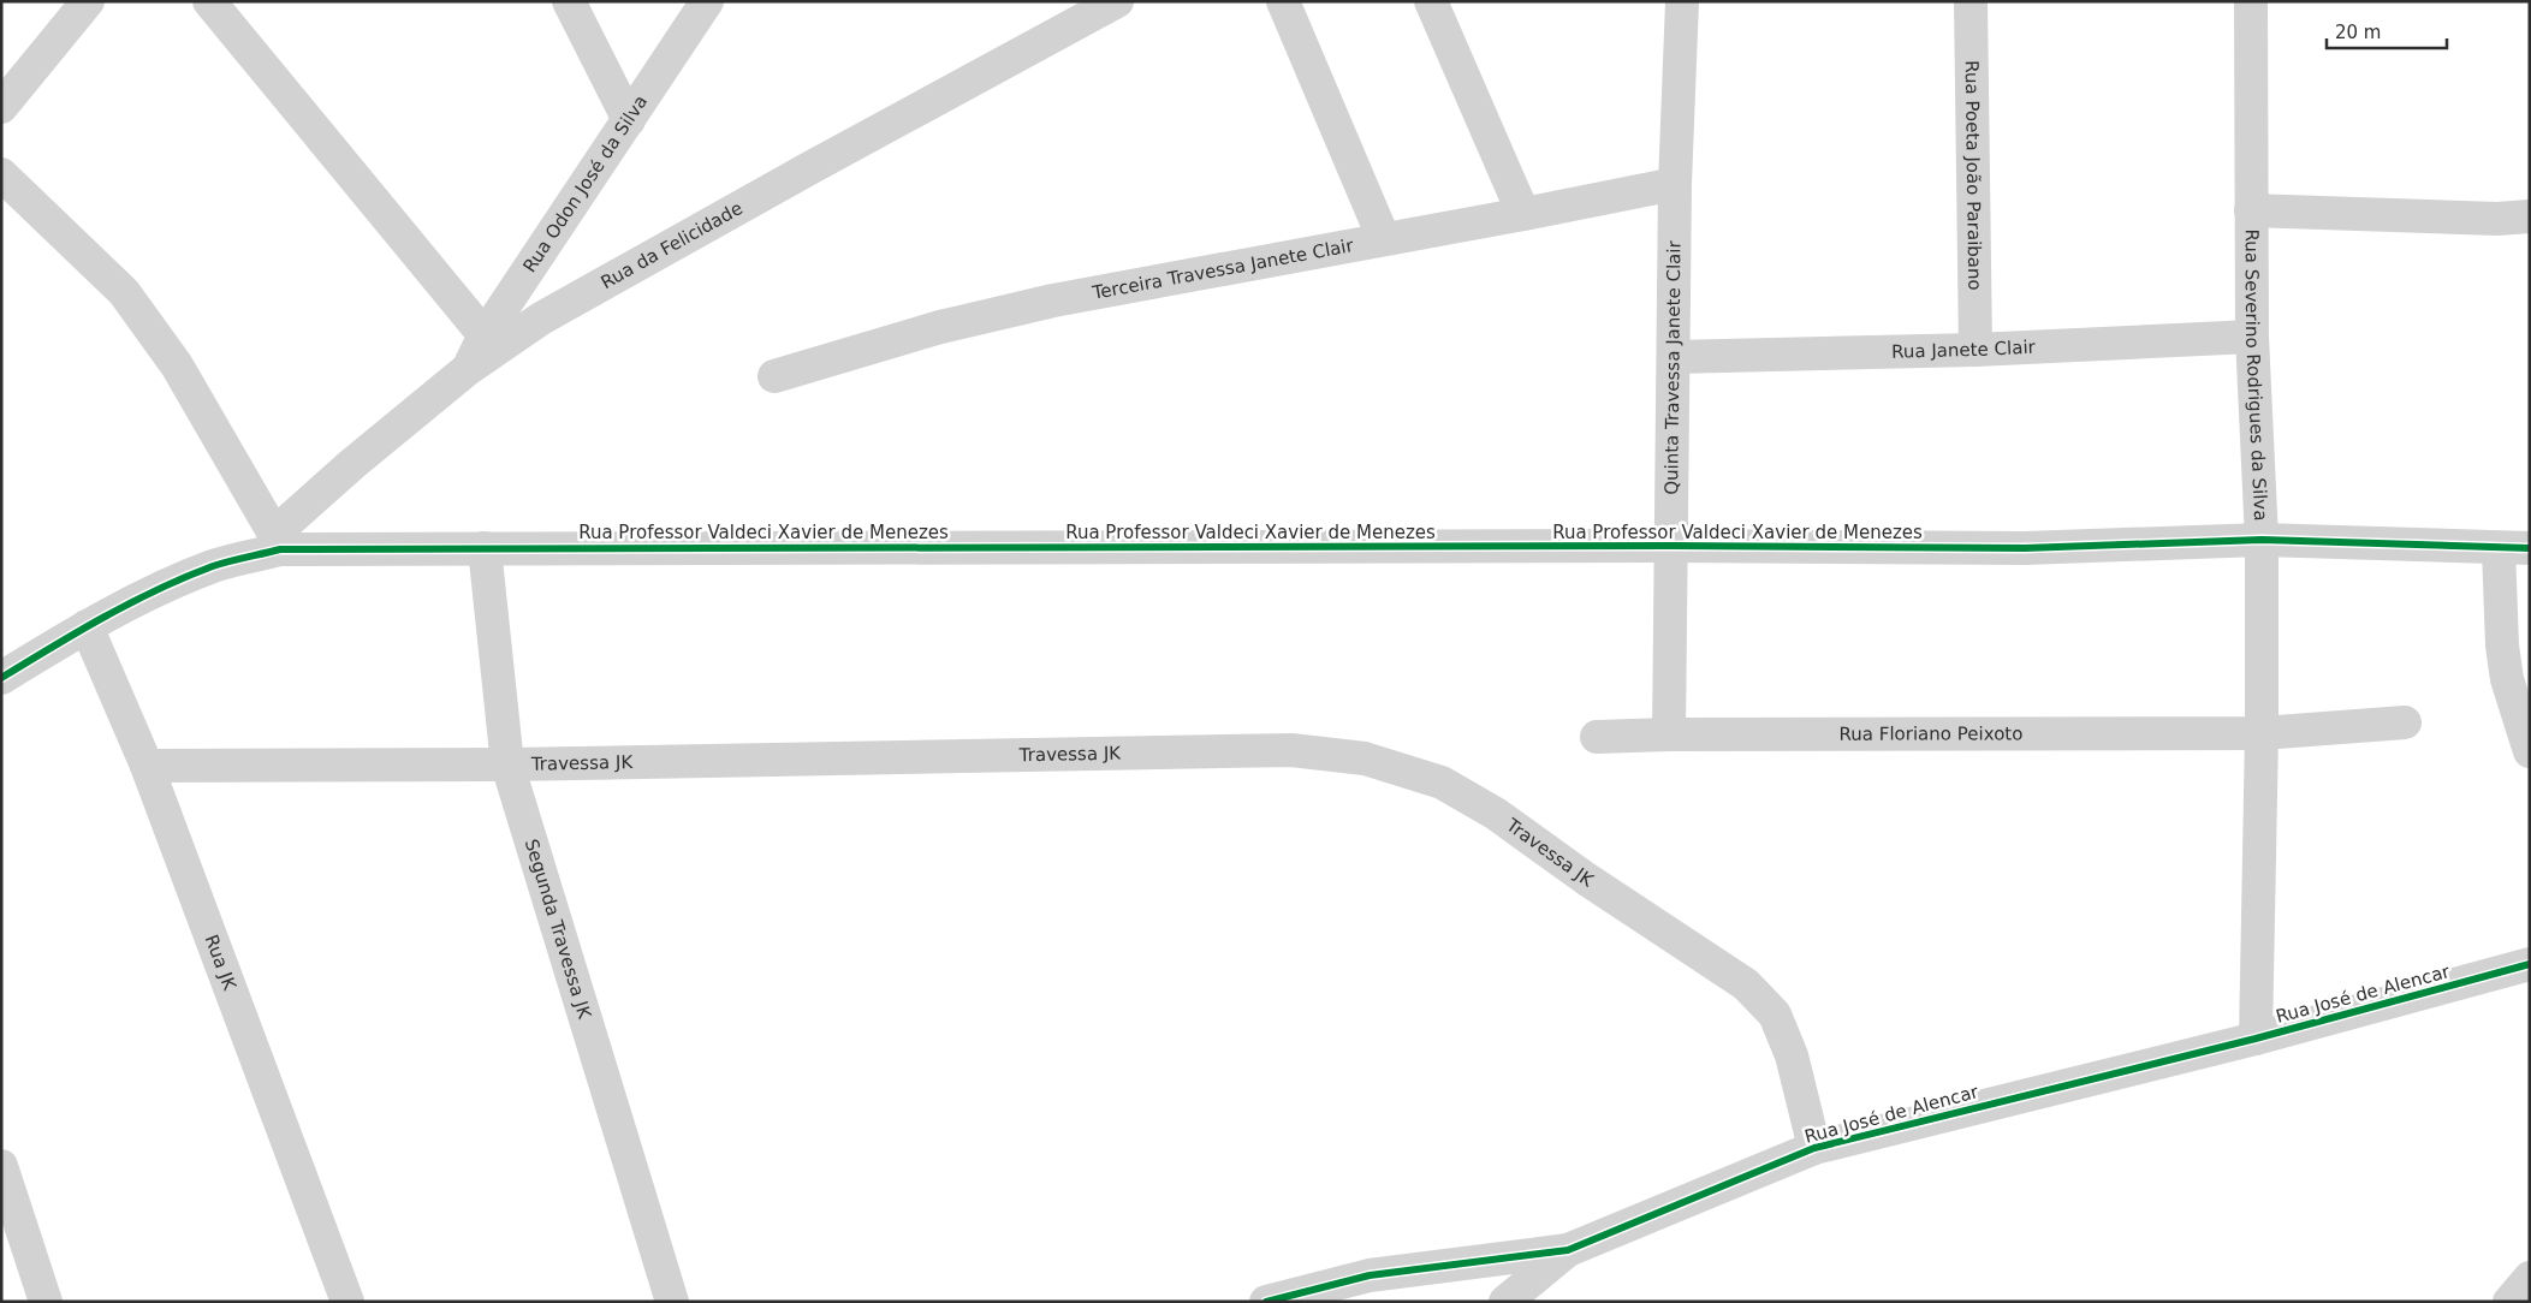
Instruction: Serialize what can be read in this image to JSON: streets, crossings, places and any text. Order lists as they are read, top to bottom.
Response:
{
  "streets": {
    "street": [
      "Rua Poeta João Paraibano",
      "Rua Odon José da Silva",
      "Rua da Felicidade",
      "Terceira Travessa Janete Clair",
      "Rua Janete Clair",
      "Quinta Travessa Janete Clair",
      "Rua Severino Rodrigues da Silva",
      "Rua Professor Valdeci Xavier de Menezes",
      "Rua Floriano Peixoto",
      "Travessa JK",
      "Segunda Travessa JK",
      "Rua JK",
      "Rua José de Alencar"
    ]
  },
  "crossings": [
    ["Rua Poeta João Paraibano", "Rua Janete Clair"],
    ["Rua Odon José da Silva", "Rua da Felicidade"],
    ["Rua da Felicidade", "Rua Professor Valdeci Xavier de Menezes"],
    ["Terceira Travessa Janete Clair", "Quinta Travessa Janete Clair"],
    ["Rua Janete Clair", "Quinta Travessa Janete Clair"],
    ["Rua Janete Clair", "Rua Severino Rodrigues da Silva"],
    ["Quinta Travessa Janete Clair", "Rua Professor Valdeci Xavier de Menezes"],
    ["Quinta Travessa Janete Clair", "Rua Floriano Peixoto"],
    ["Rua Severino Rodrigues da Silva", "Rua Professor Valdeci Xavier de Menezes"],
    ["Rua Severino Rodrigues da Silva", "Rua Floriano Peixoto"],
    ["Rua Severino Rodrigues da Silva", "Rua José de Alencar"],
    ["Rua Professor Valdeci Xavier de Menezes", "Segunda Travessa JK"],
    ["Rua Professor Valdeci Xavier de Menezes", "Rua JK"],
    ["Travessa JK", "Segunda Travessa JK"],
    ["Travessa JK", "Rua JK"],
    ["Travessa JK", "Rua José de Alencar"]
  ],
  "scale_bar": "20 m"
}
